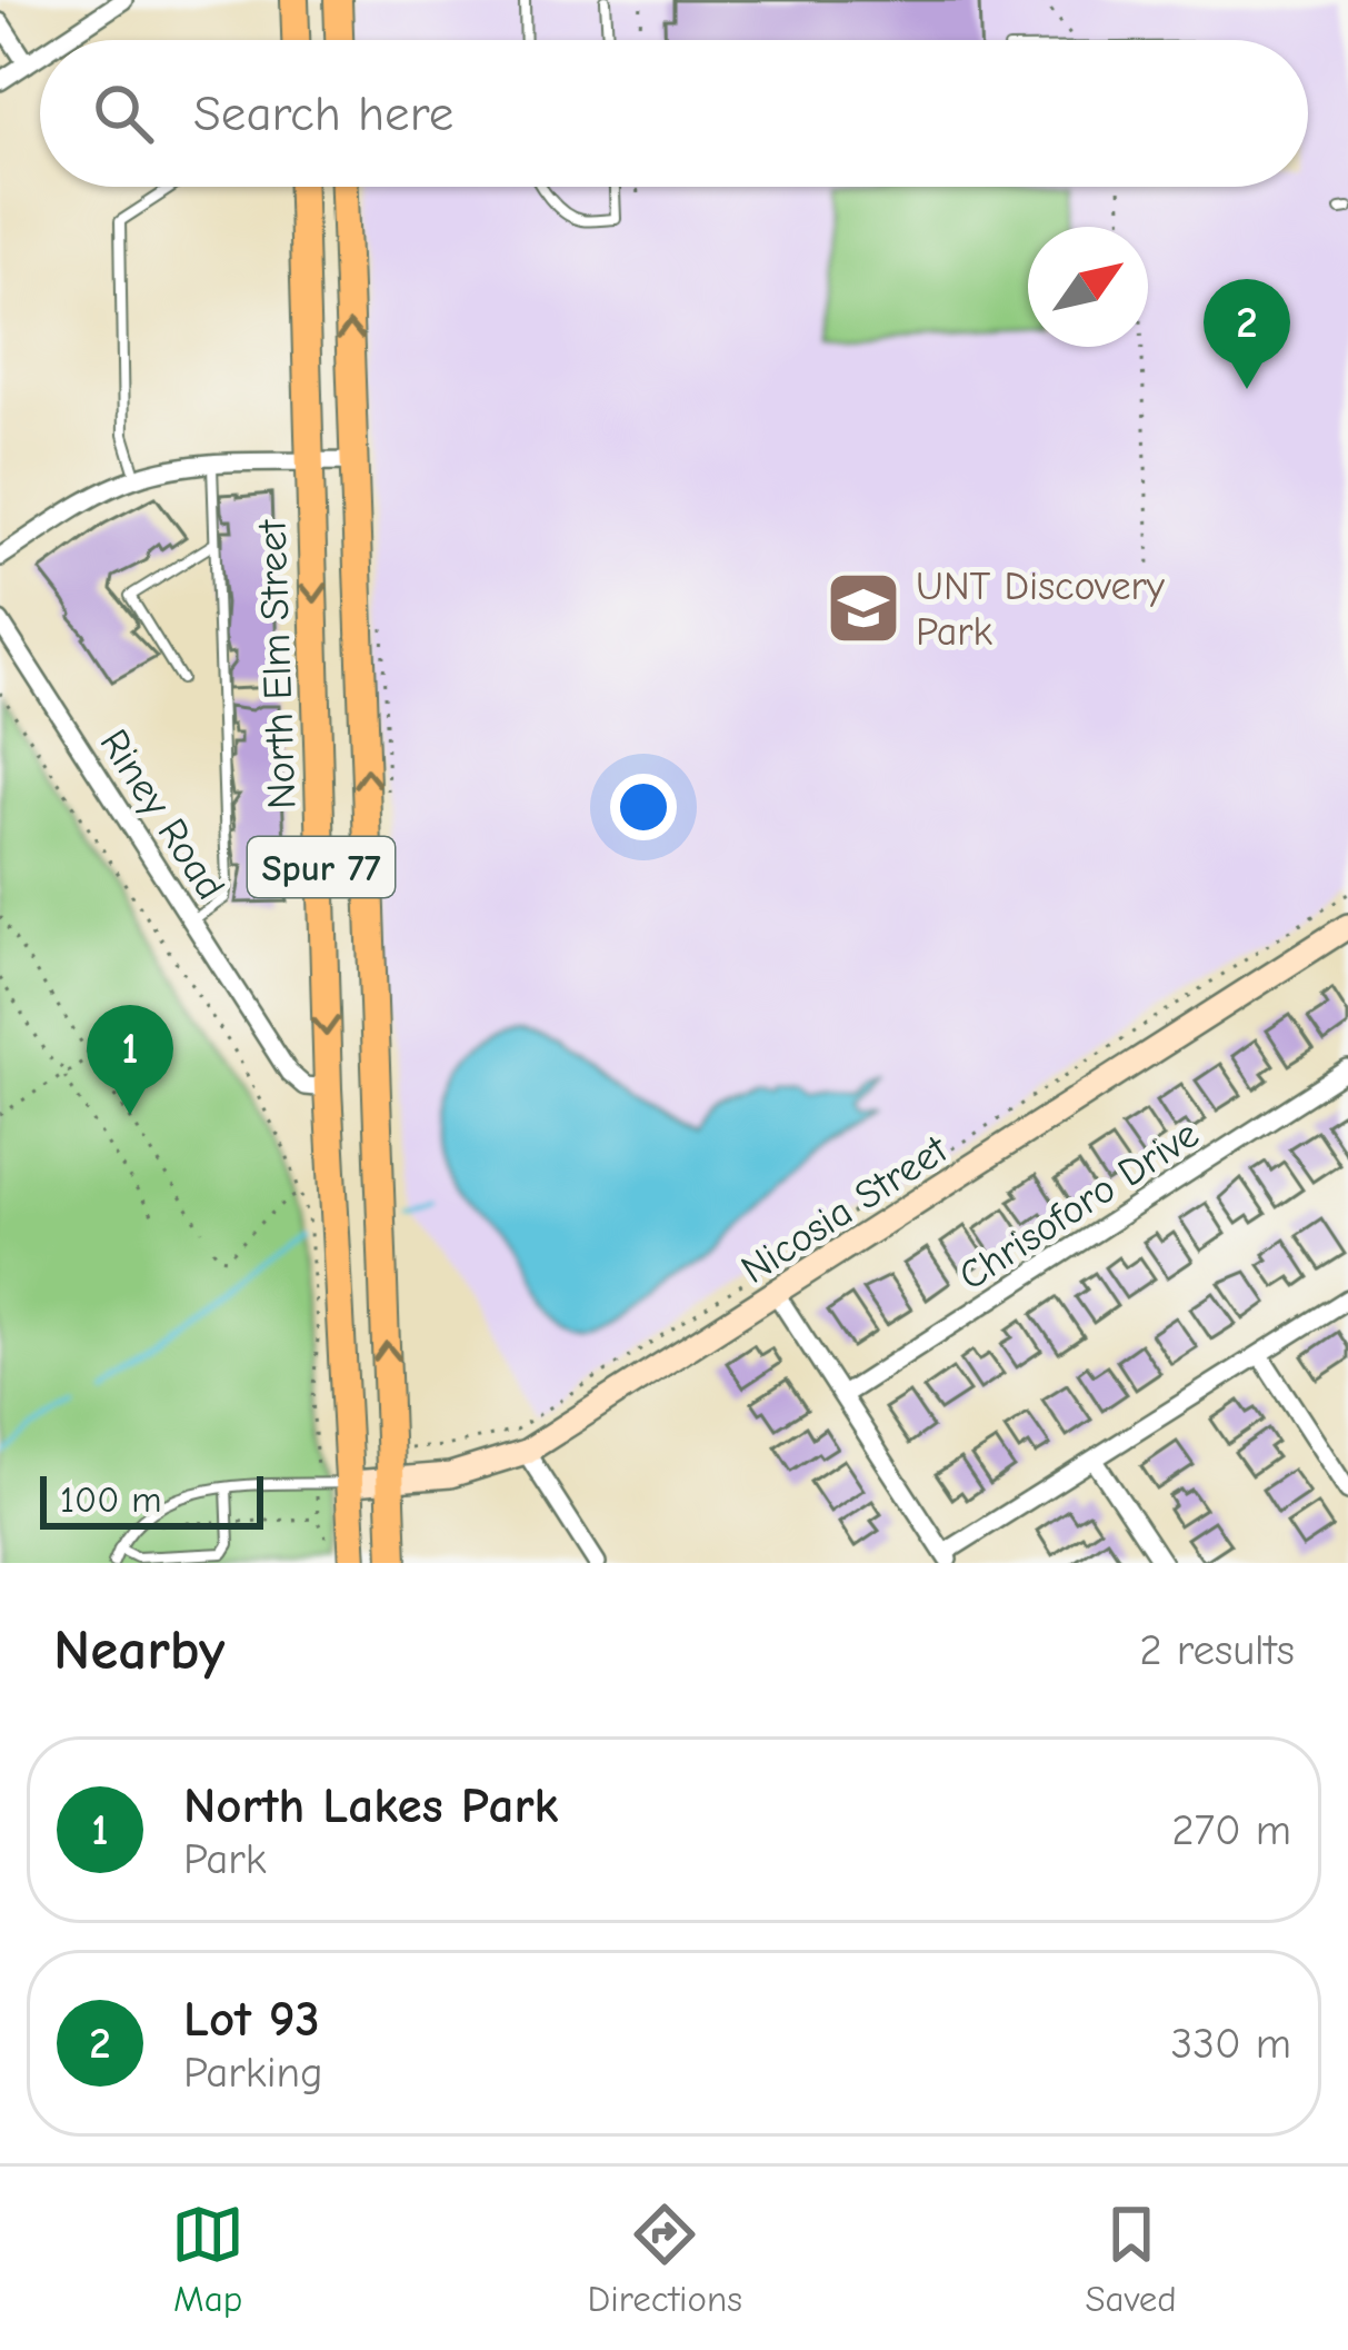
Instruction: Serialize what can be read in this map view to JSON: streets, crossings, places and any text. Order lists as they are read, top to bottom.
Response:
{
  "streets": {
    "main road": ["North Elm Street", "Spur 77"],
    "street": ["Riney Road", "Chrisoforo Drive", "Nicosia Street"]
  },
  "crossings": [
    ["North Elm Street", "Riney Road"],
    ["North Elm Street", "Nicosia Street"],
    ["Spur 77", "Nicosia Street"]
  ],
  "places": {
    "school or university": ["UNT Discovery Park"]
  },
  "scale_bar": "100 m",
  "north": "top right",
  "page": {
    "search": "Search here",
    "pins": ["2", "1"],
    "scale": "100 m",
    "heading": ["Nearby", "2 results"],
    "list": [
      {
        "mark": "1",
        "name": "North Lakes Park",
        "note": "Park",
        "value": "270 m"
      },
      {
        "mark": "2",
        "name": "Lot 93",
        "note": "Parking",
        "value": "330 m"
      }
    ],
    "nav": ["Map", "Directions", "Saved"]
  }
}
